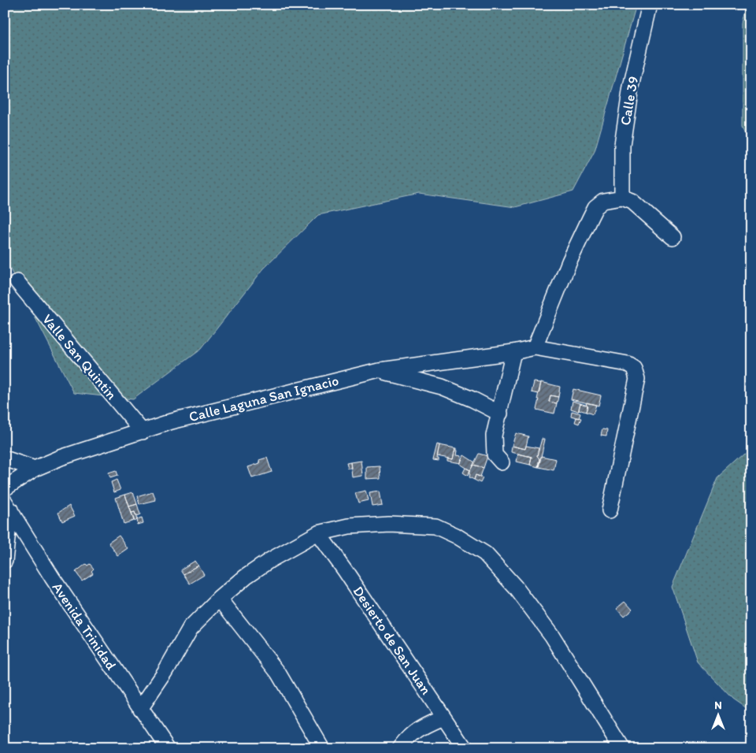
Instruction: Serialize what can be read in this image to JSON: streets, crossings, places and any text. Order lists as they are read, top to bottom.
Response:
{
  "streets": {
    "street": [
      "Calle 39",
      "Valle San Quintin",
      "Calle Laguna San Ignacio",
      "Avenida Trinidad",
      "Desierto de San Juan"
    ]
  },
  "crossings": [
    ["Valle San Quintin", "Calle Laguna San Ignacio"]
  ],
  "north": "top"
}
